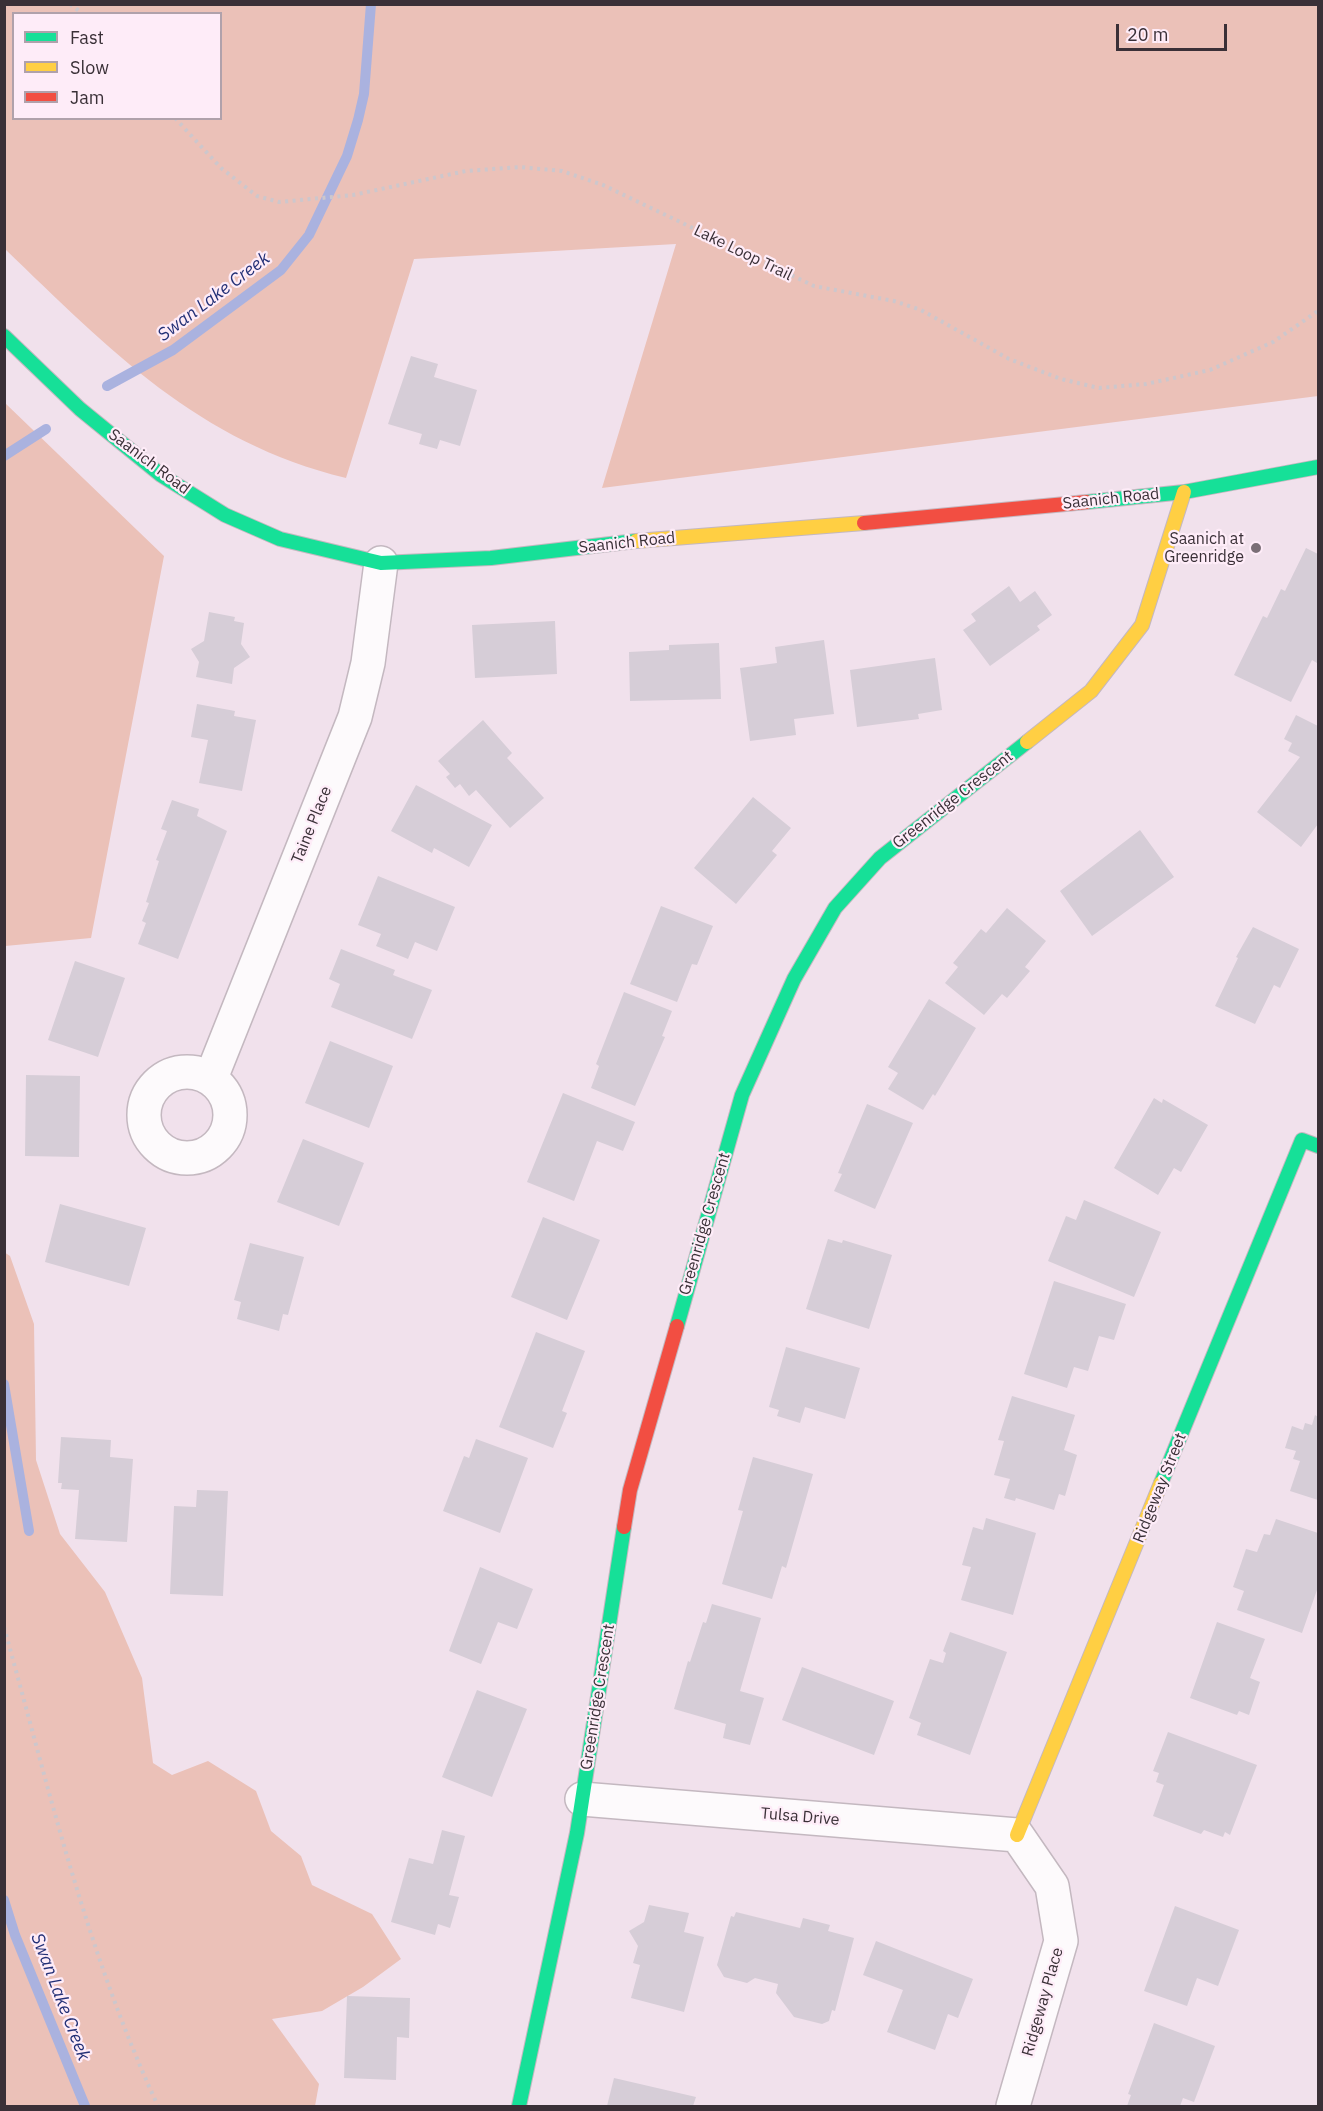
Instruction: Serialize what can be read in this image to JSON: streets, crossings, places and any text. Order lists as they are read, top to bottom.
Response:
{
  "streets": {
    "street": [
      "Saanich Road",
      "Greenridge Crescent",
      "Taine Place",
      "Ridgeway Street",
      "Tulsa Drive",
      "Ridgeway Place"
    ],
    "path": ["Lake Loop Trail"]
  },
  "crossings": [
    ["Saanich Road", "Greenridge Crescent"],
    ["Saanich Road", "Taine Place"],
    ["Greenridge Crescent", "Tulsa Drive"],
    ["Ridgeway Street", "Tulsa Drive"],
    ["Ridgeway Street", "Ridgeway Place"],
    ["Tulsa Drive", "Ridgeway Place"]
  ],
  "water": ["Swan Lake Creek"],
  "places": ["Saanich at Greenridge"],
  "legend": ["Fast", "Slow", "Jam"],
  "scale_bar": "20 m"
}
